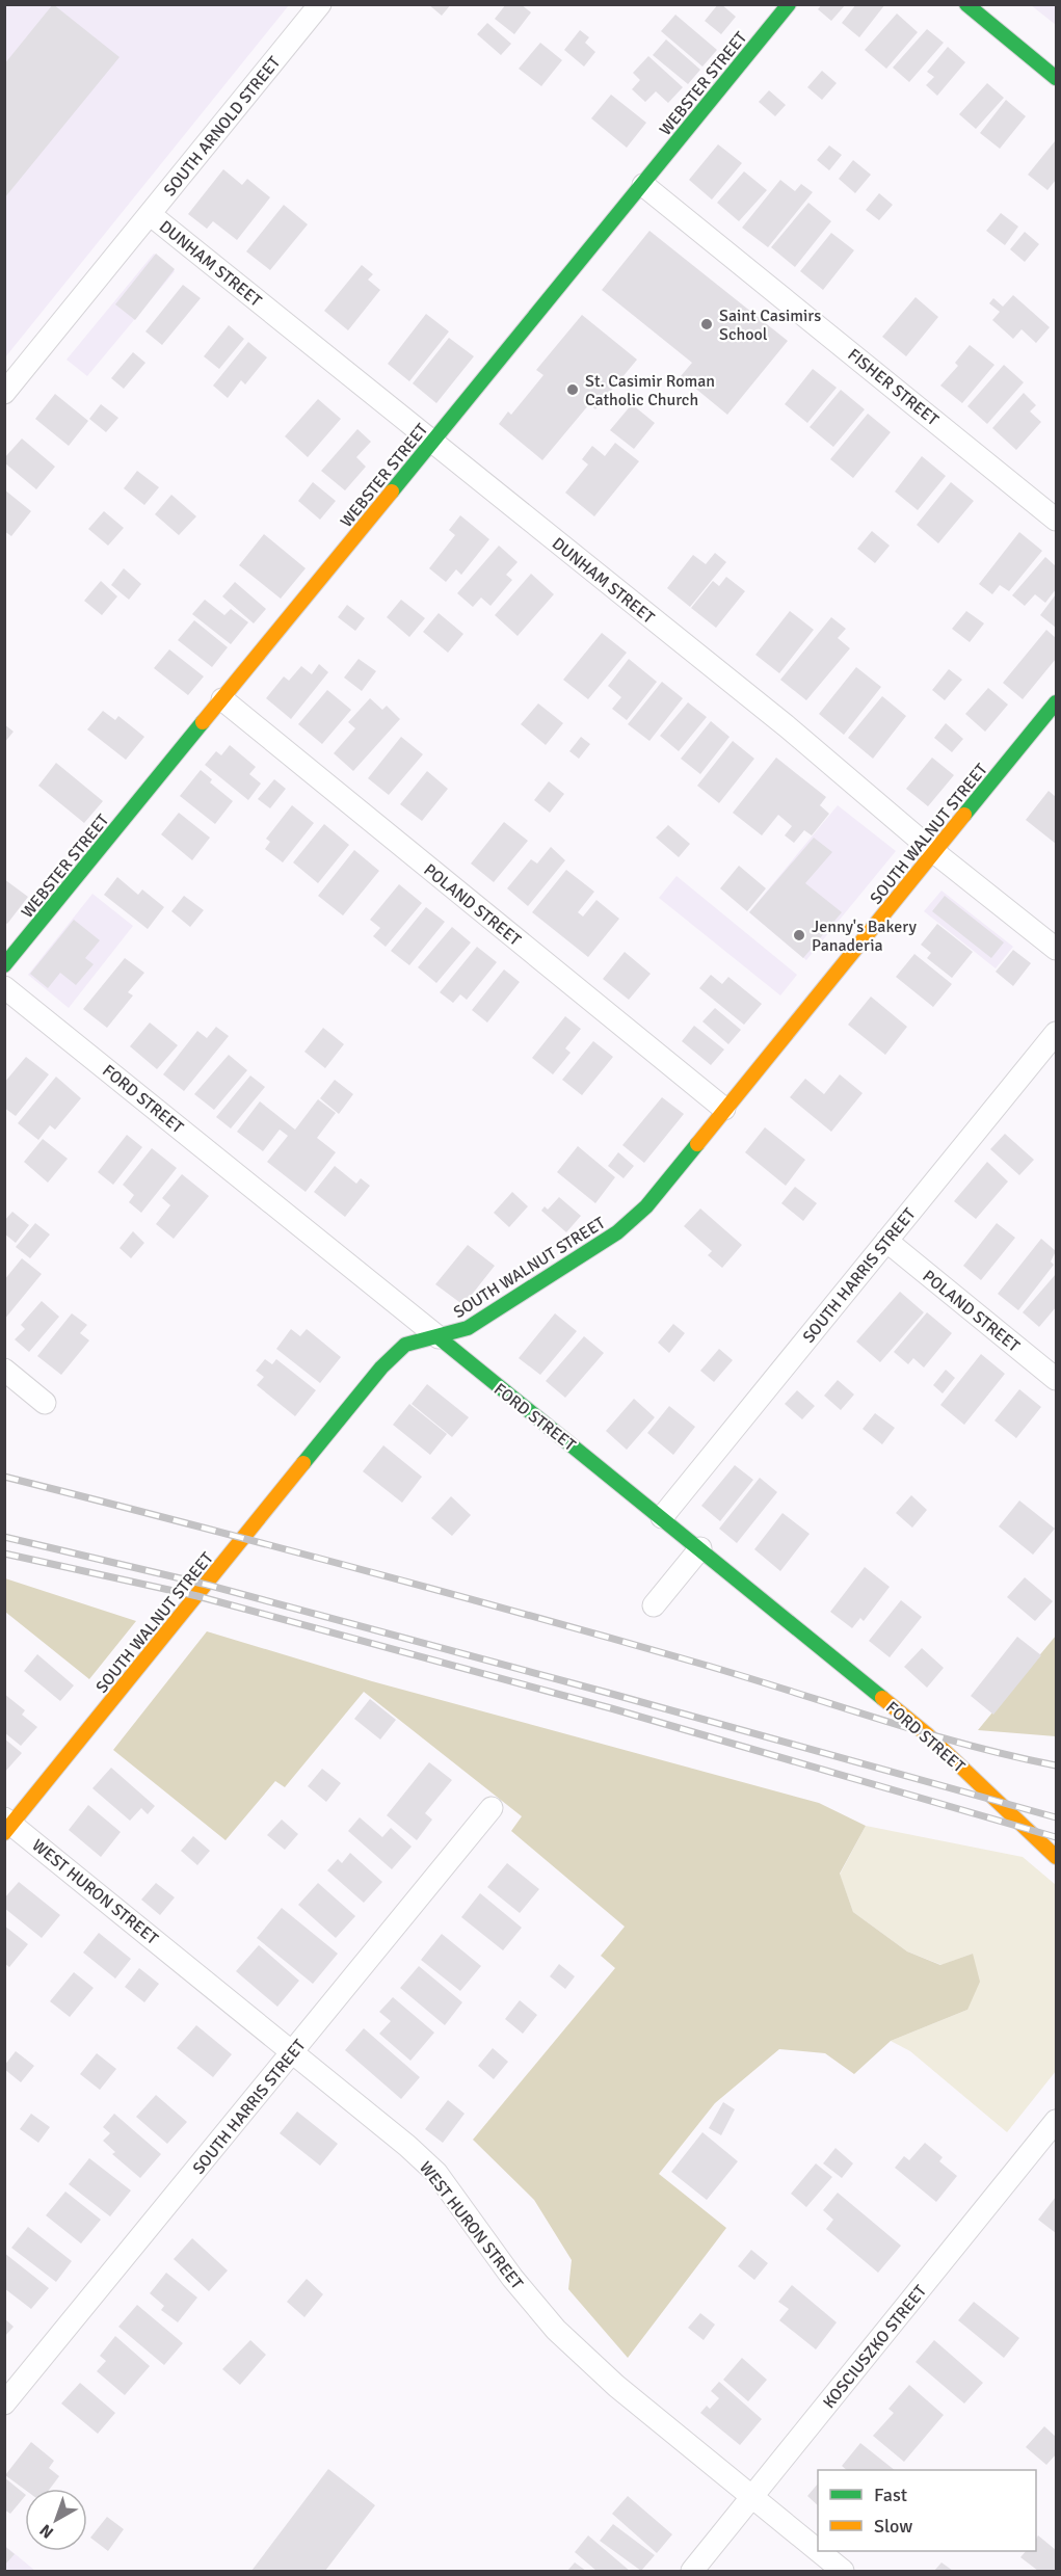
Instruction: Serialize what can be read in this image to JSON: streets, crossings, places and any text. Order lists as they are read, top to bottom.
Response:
{
  "streets": {
    "street": [
      "WEBSTER STREET",
      "SOUTH ARNOLD STREET",
      "DUNHAM STREET",
      "FISHER STREET",
      "SOUTH WALNUT STREET",
      "POLAND STREET",
      "FORD STREET",
      "SOUTH HARRIS STREET",
      "WEST HURON STREET",
      "KOSCIUSZKO STREET"
    ]
  },
  "crossings": [
    ["WEBSTER STREET", "DUNHAM STREET"],
    ["WEBSTER STREET", "FISHER STREET"],
    ["WEBSTER STREET", "POLAND STREET"],
    ["SOUTH ARNOLD STREET", "DUNHAM STREET"],
    ["DUNHAM STREET", "SOUTH WALNUT STREET"],
    ["SOUTH WALNUT STREET", "POLAND STREET"],
    ["SOUTH WALNUT STREET", "FORD STREET"],
    ["SOUTH WALNUT STREET", "WEST HURON STREET"],
    ["POLAND STREET", "SOUTH HARRIS STREET"],
    ["FORD STREET", "SOUTH HARRIS STREET"],
    ["SOUTH HARRIS STREET", "WEST HURON STREET"],
    ["WEST HURON STREET", "KOSCIUSZKO STREET"]
  ],
  "places": ["Saint Casimirs School", "St. Casimir Roman Catholic Church", "Jenny's Bakery Panaderia"],
  "legend": ["Fast", "Slow"],
  "north": "bottom left"
}
